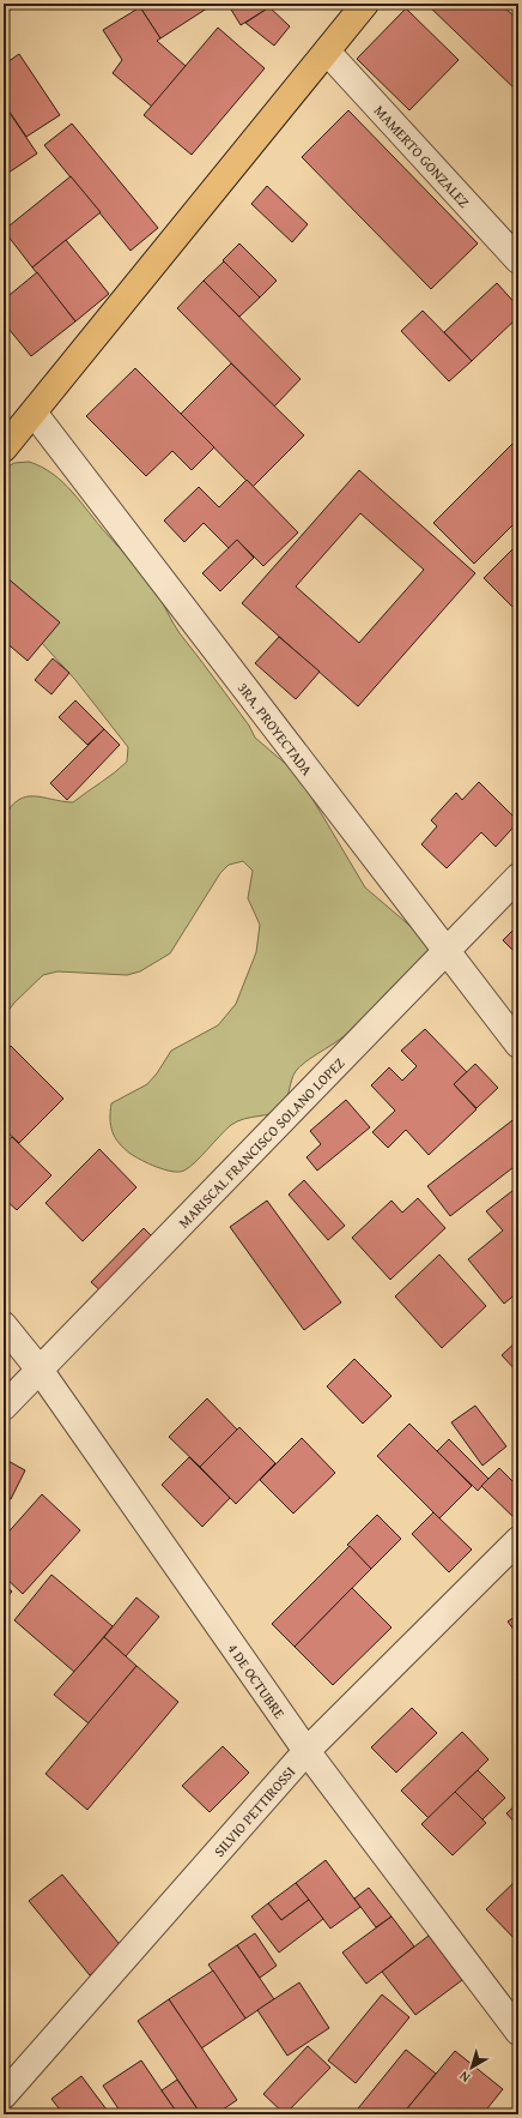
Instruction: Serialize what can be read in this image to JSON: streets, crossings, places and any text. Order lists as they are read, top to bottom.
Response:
{
  "streets": {
    "street": [
      "MAMERTO GONZALEZ",
      "3RA. PROYECTADA",
      "MARISCAL FRANCISCO SOLANO LOPEZ",
      "4 DE OCTUBRE",
      "SILVIO PETTIROSSI"
    ]
  },
  "crossings": [
    ["3RA. PROYECTADA", "MARISCAL FRANCISCO SOLANO LOPEZ"],
    ["MARISCAL FRANCISCO SOLANO LOPEZ", "4 DE OCTUBRE"],
    ["4 DE OCTUBRE", "SILVIO PETTIROSSI"]
  ],
  "north": "bottom left"
}
